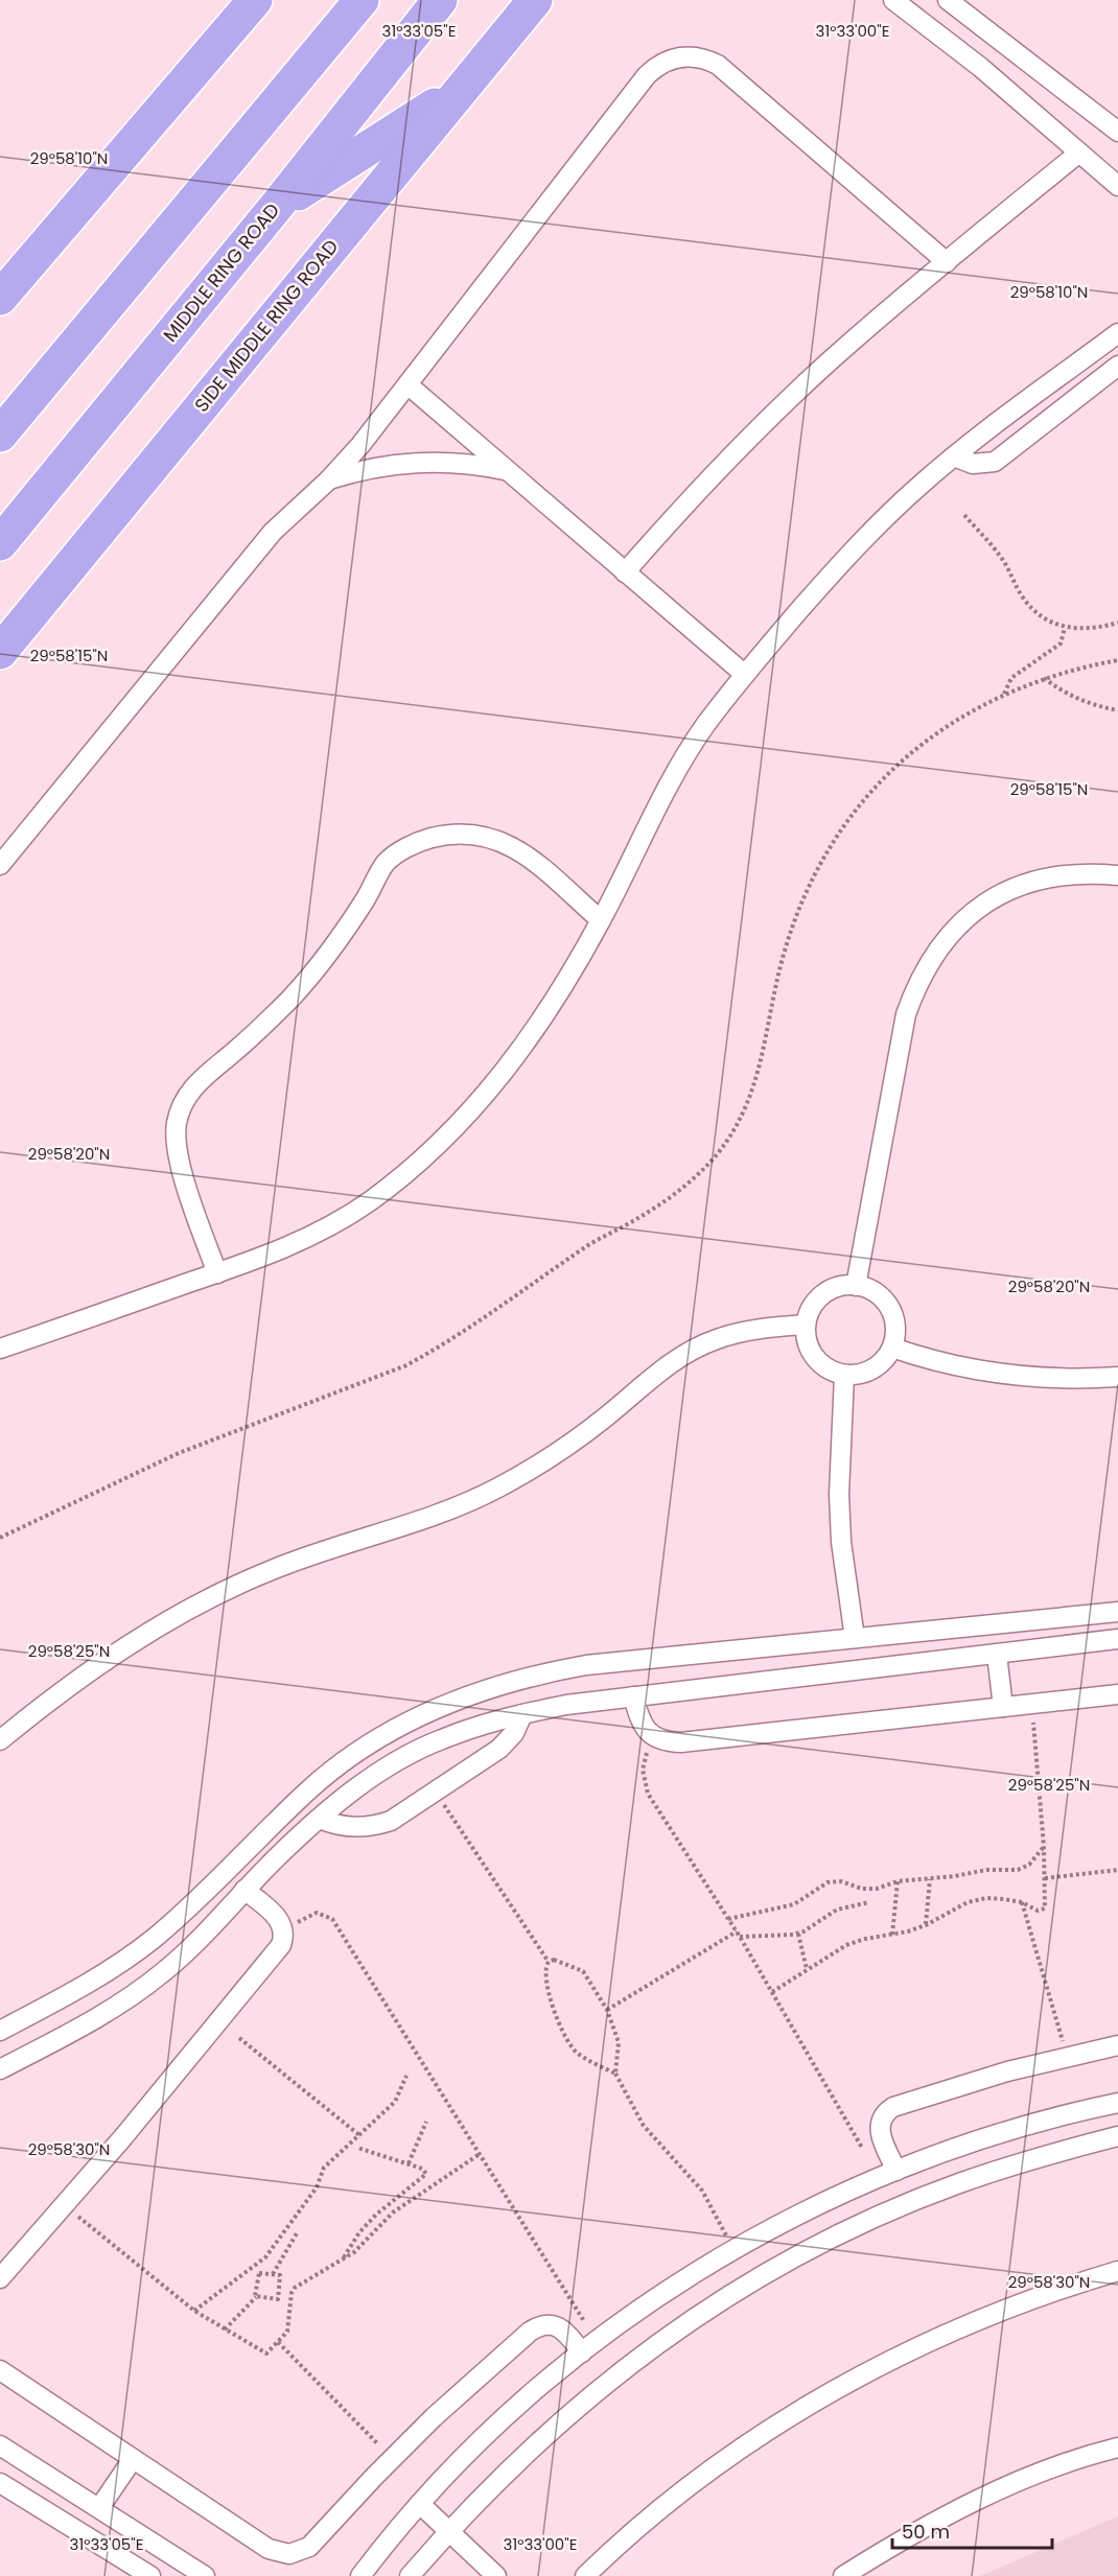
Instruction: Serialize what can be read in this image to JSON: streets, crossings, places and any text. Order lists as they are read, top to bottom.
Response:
{
  "streets": {
    "highway": ["MIDDLE RING ROAD", "SIDE MIDDLE RING ROAD"]
  },
  "scale_bar": "50 m",
  "coordinates": [
    "31°33'05\"E",
    "31°33'00\"E",
    "29°58'10\"N",
    "29°58'15\"N",
    "29°58'20\"N",
    "29°58'25\"N",
    "29°58'30\"N"
  ]
}
